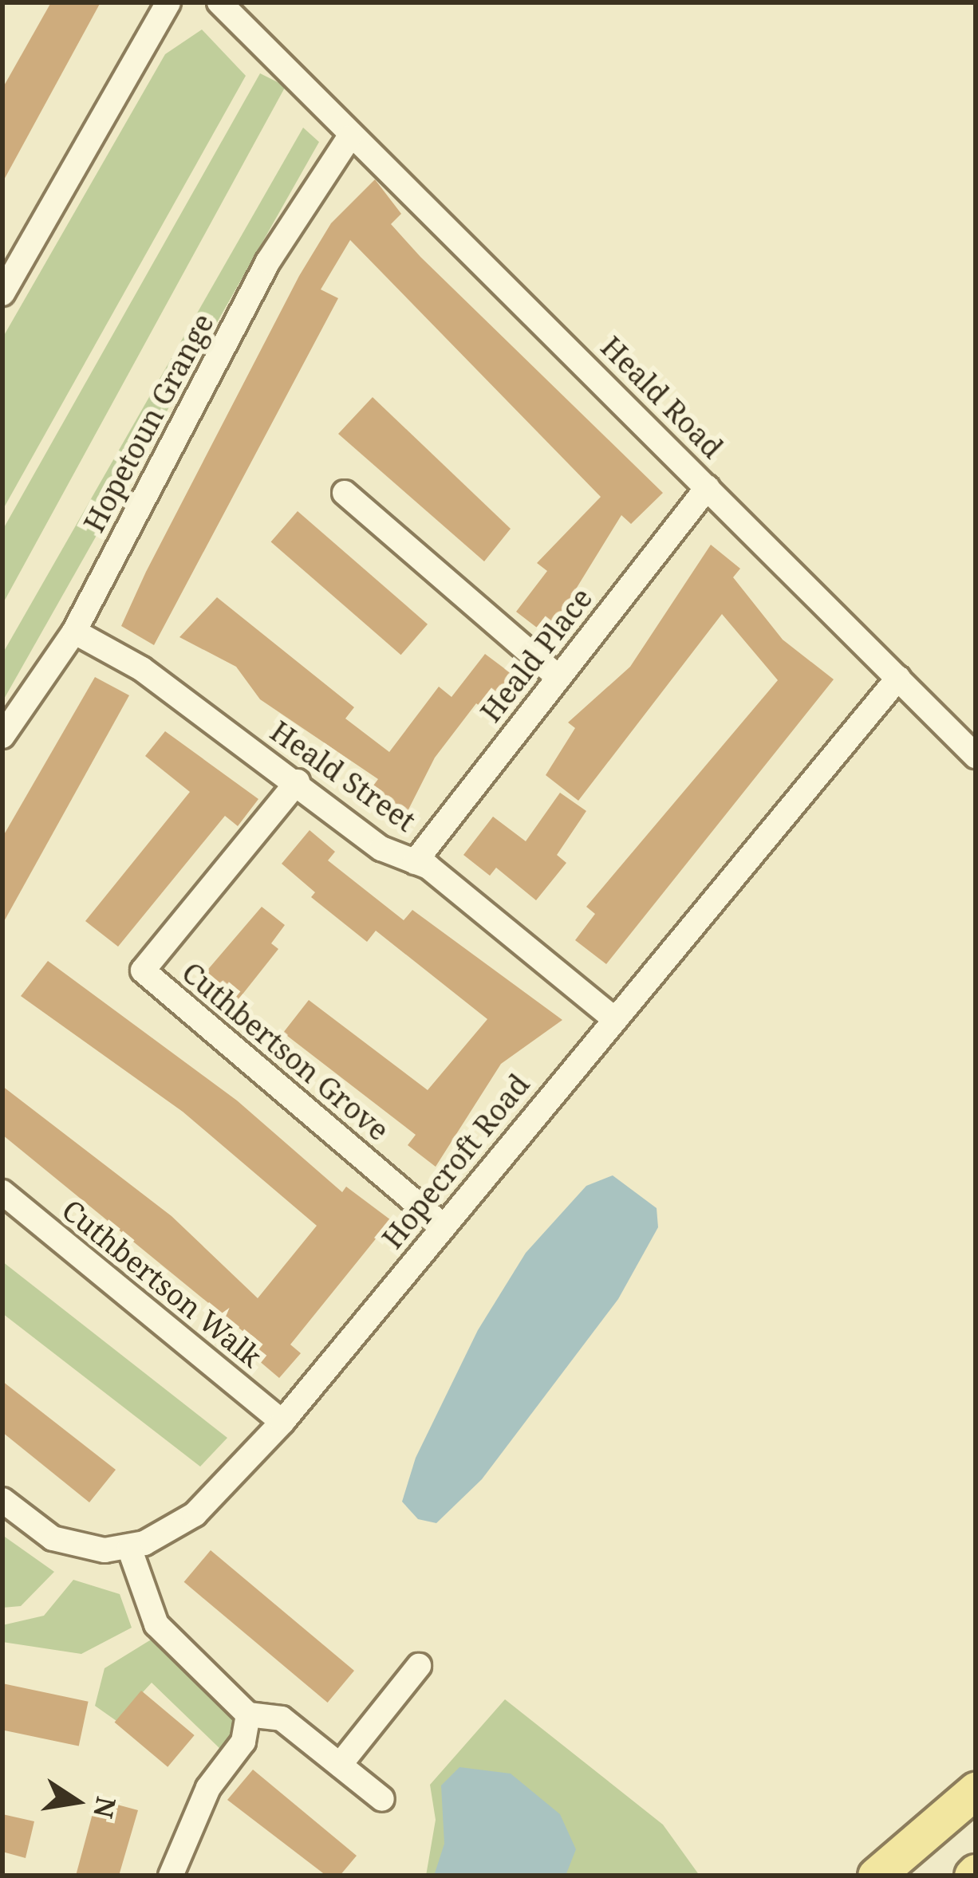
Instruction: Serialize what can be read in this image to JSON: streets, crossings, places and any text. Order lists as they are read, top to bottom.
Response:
{
  "streets": {
    "street": [
      "Heald Road",
      "Hopetoun Grange",
      "Heald Place",
      "Heald Street",
      "Cuthbertson Grove",
      "Hopecroft Road",
      "Cuthbertson Walk"
    ]
  },
  "crossings": [
    ["Heald Road", "Hopetoun Grange"],
    ["Heald Road", "Heald Place"],
    ["Heald Road", "Hopecroft Road"],
    ["Hopetoun Grange", "Heald Street"],
    ["Heald Place", "Heald Street"],
    ["Heald Street", "Cuthbertson Grove"],
    ["Heald Street", "Hopecroft Road"],
    ["Cuthbertson Grove", "Hopecroft Road"],
    ["Hopecroft Road", "Cuthbertson Walk"]
  ],
  "north": "right"
}
